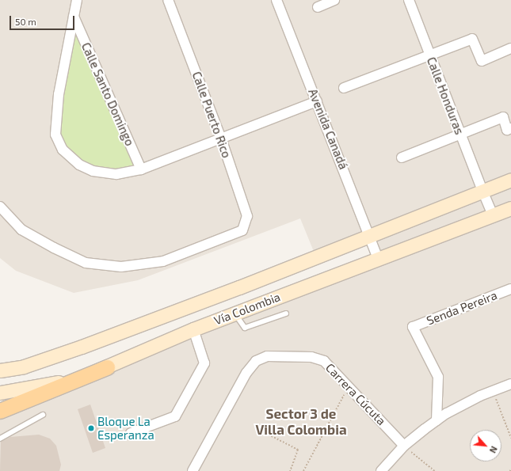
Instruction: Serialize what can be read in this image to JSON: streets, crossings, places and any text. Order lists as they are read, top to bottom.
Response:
{
  "streets": {
    "main road": ["Vía Colombia"],
    "street": [
      "Calle Santo Domingo",
      "Calle Honduras",
      "Calle Puerto Rico",
      "Avenida Canadá",
      "Senda Pereira",
      "Carrera Cúcuta"
    ]
  },
  "crossings": [
    ["Calle Honduras", "Vía Colombia"],
    ["Avenida Canadá", "Vía Colombia"]
  ],
  "districts": ["Sector 3 de Villa Colombia"],
  "places": ["Bloque La Esperanza"],
  "scale_bar": "50 m",
  "north": "bottom right"
}
